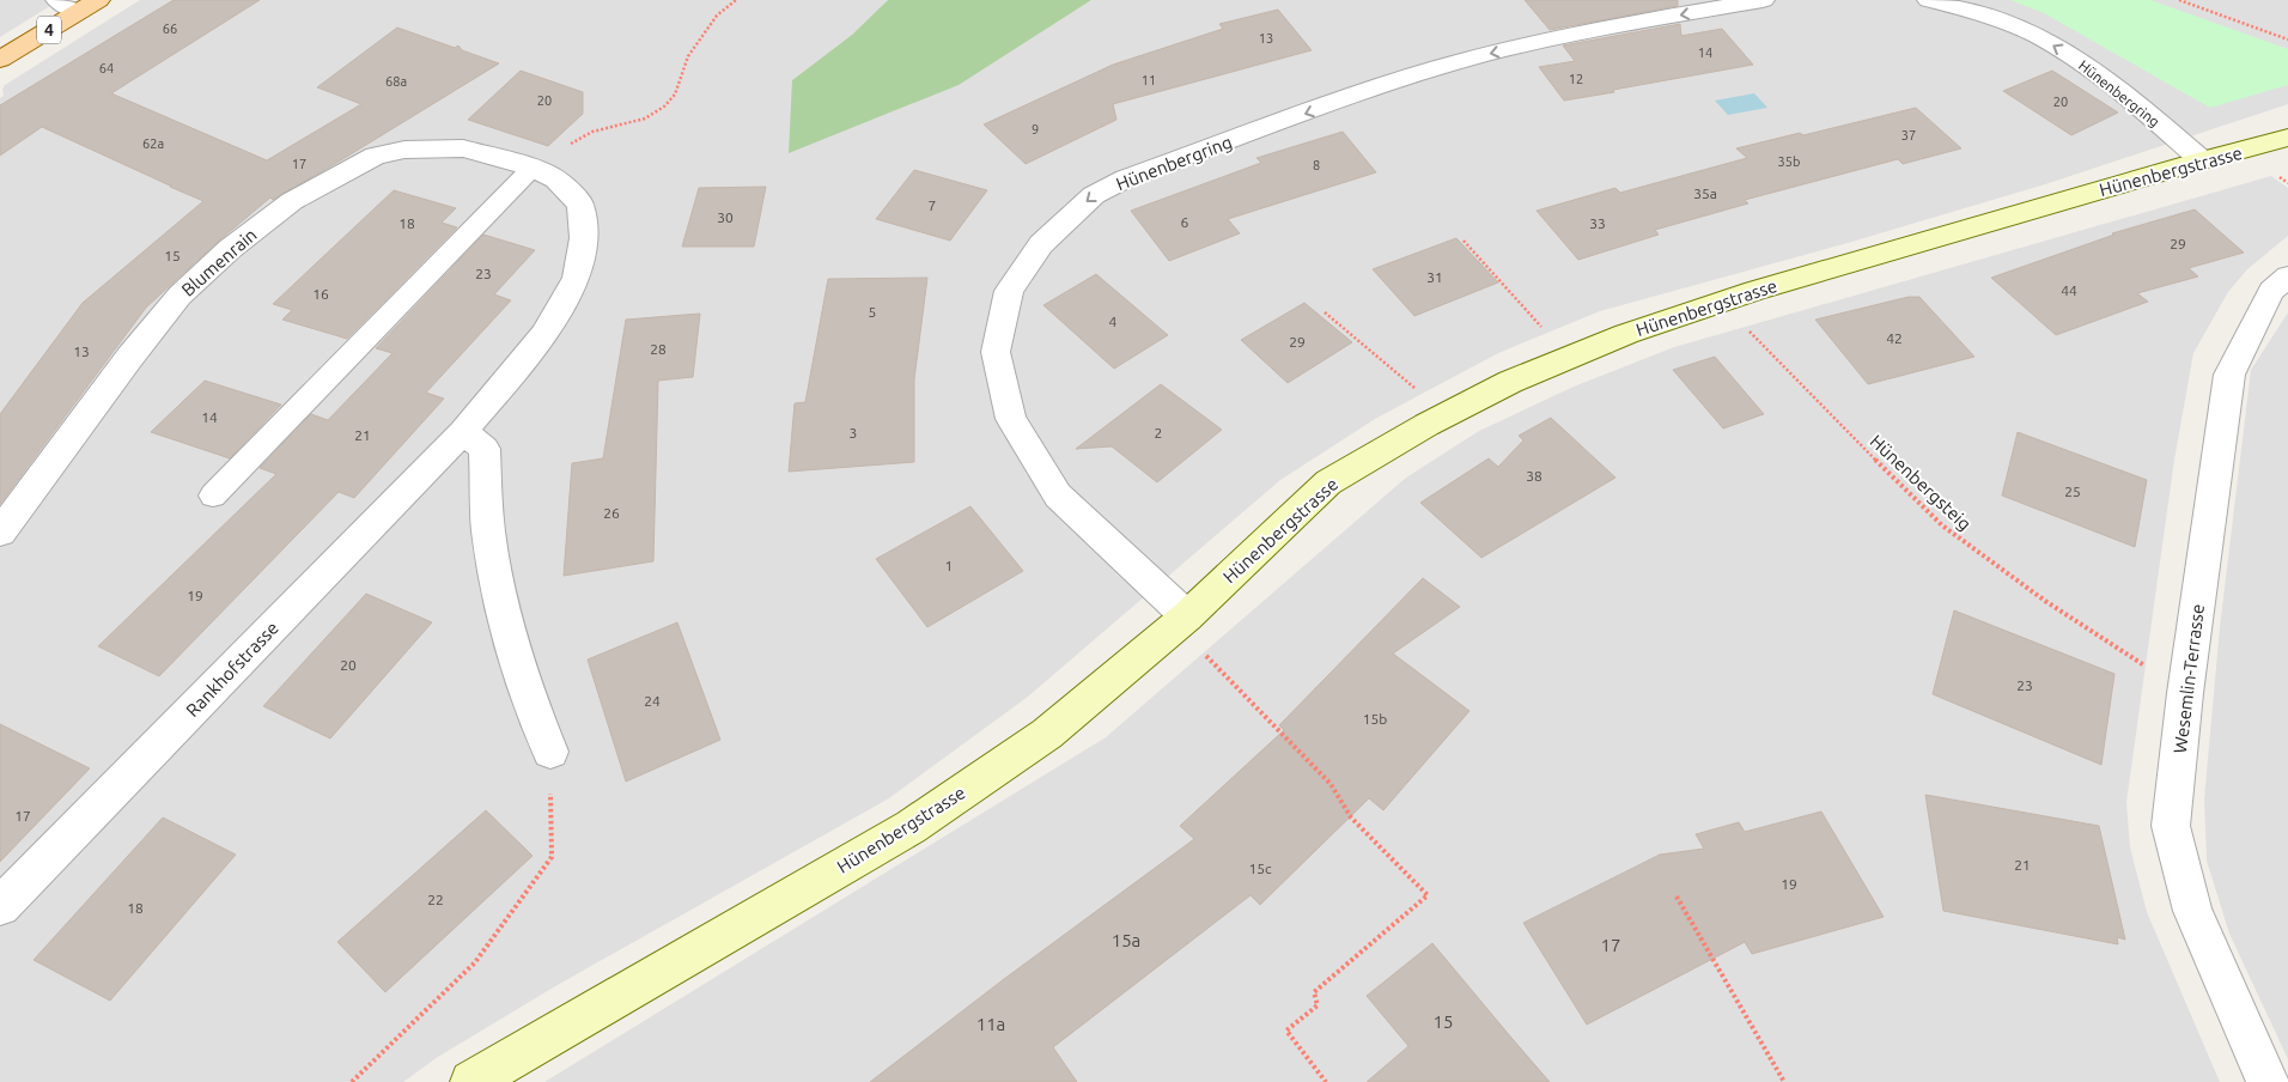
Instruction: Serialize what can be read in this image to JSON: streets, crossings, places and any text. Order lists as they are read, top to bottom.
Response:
{
  "streets": {
    "main road": ["4"],
    "street": [
      "Hünenbergring",
      "Hünenbergstrasse",
      "Blumenrain",
      "Rankhofstrasse",
      "Wesemlin-Terrasse"
    ],
    "path": ["Hünenbergsteig"]
  },
  "crossings": [
    ["Hünenbergring", "Hünenbergstrasse"],
    ["Hünenbergstrasse", "Hünenbergsteig"],
    ["Blumenrain", "Rankhofstrasse"],
    ["Hünenbergsteig", "Wesemlin-Terrasse"]
  ],
  "house_numbers": [
    "66",
    "13",
    "14",
    "64",
    "12",
    "11",
    "68a",
    "20",
    "20",
    "9",
    "37",
    "62a",
    "35b",
    "17",
    "8",
    "35a",
    "7",
    "30",
    "6",
    "18",
    "33",
    "29",
    "15",
    "23",
    "31",
    "44",
    "16",
    "5",
    "4",
    "42",
    "29",
    "28",
    "13",
    "14",
    "3",
    "2",
    "21",
    "38",
    "25",
    "26",
    "1",
    "19",
    "20",
    "23",
    "24",
    "15b",
    "17",
    "21",
    "15c",
    "19",
    "22",
    "18",
    "15a",
    "17",
    "15",
    "11a"
  ]
}
